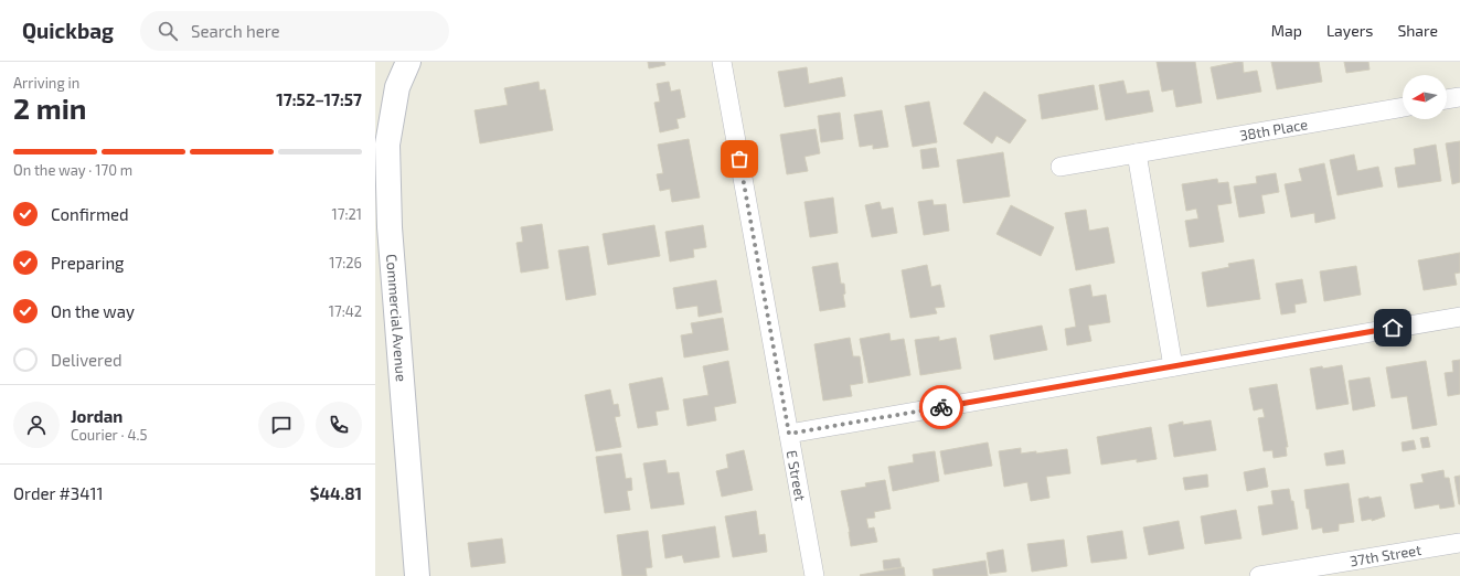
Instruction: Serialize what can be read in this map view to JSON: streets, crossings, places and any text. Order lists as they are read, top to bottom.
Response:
{
  "streets": {
    "street": [
      "38th Place",
      "Commercial Avenue",
      "E Street",
      "37th Street"
    ]
  },
  "north": "left",
  "page": {
    "header": "Quickbag",
    "search": "Search here",
    "nav": ["Map", "Layers", "Share"],
    "heading": ["2 min", "Arriving in", "17:52–17:57"],
    "panel": [
      "Jordan",
      "Courier · 4.5",
      "Order #3411",
      "$44.81"
    ],
    "bar": "On the way · 170 m",
    "list": [
      ["Confirmed", "17:21"],
      ["Preparing", "17:26"],
      ["On the way", "17:42"],
      "Delivered"
    ]
  }
}
